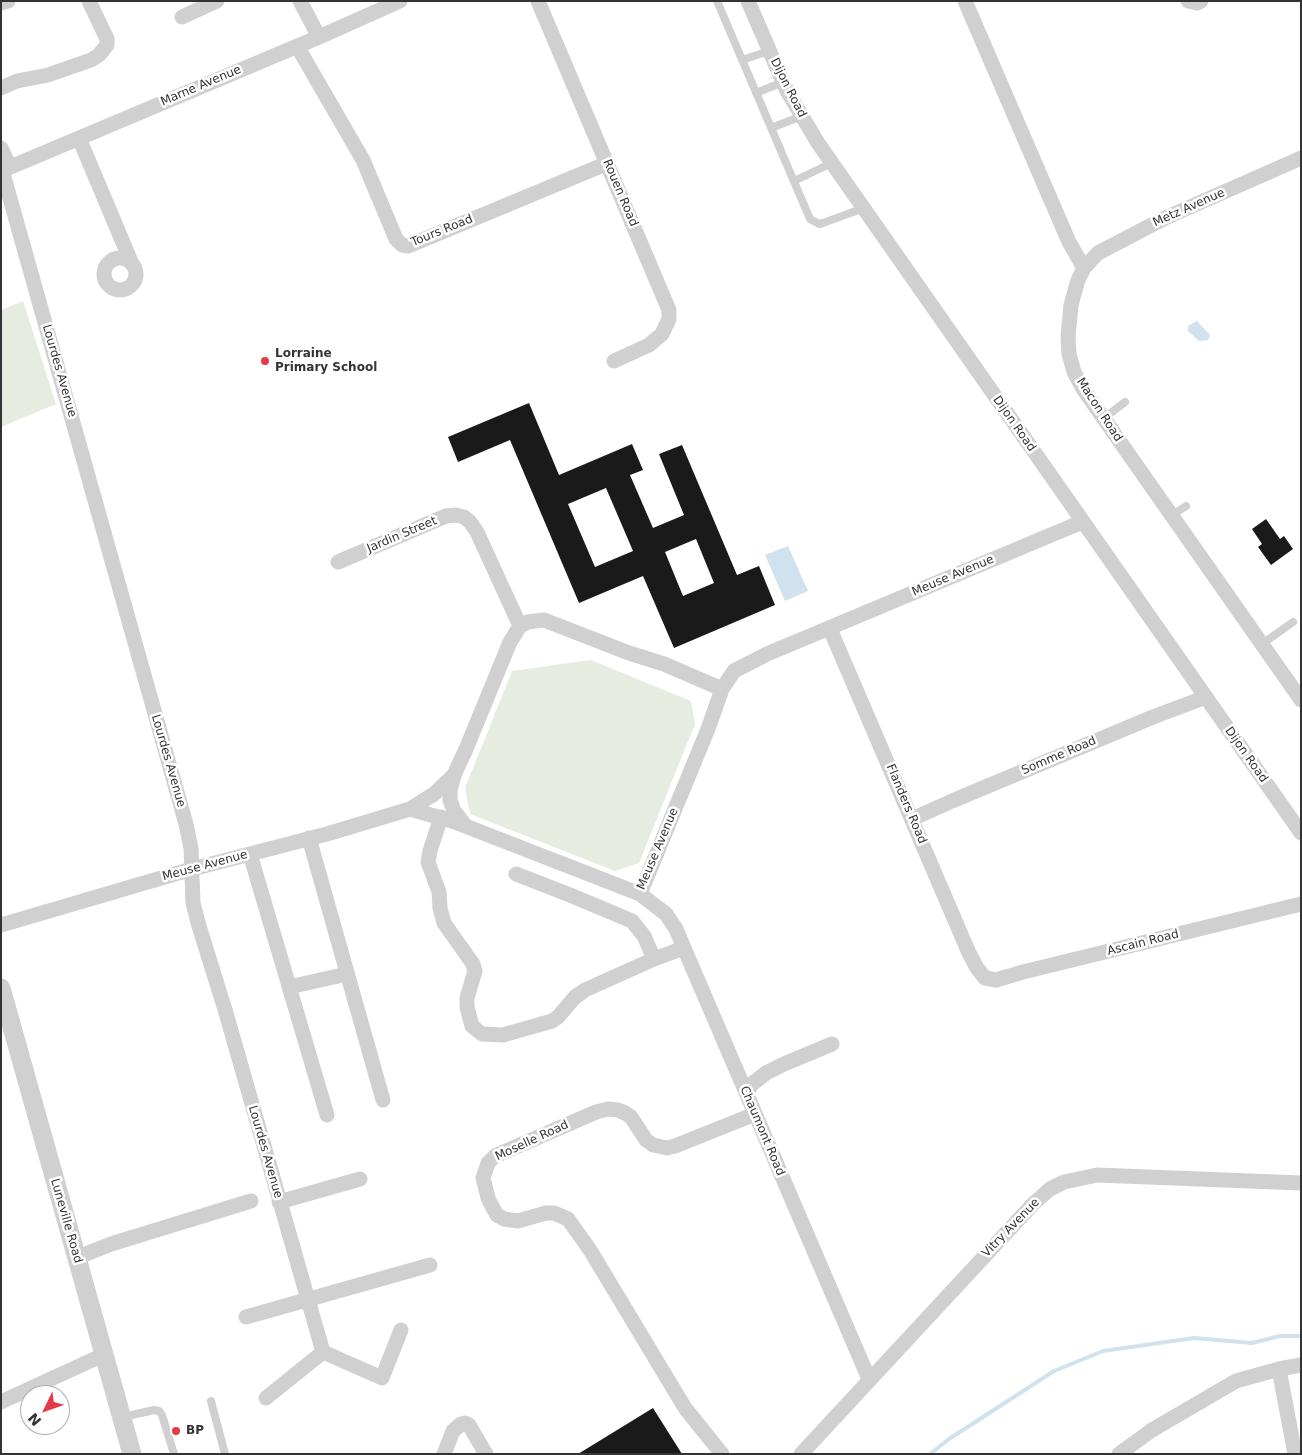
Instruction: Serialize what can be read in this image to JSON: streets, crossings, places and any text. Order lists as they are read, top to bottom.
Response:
{
  "streets": {
    "street": [
      "Marne Avenue",
      "Dijon Road",
      "Rouen Road",
      "Metz Avenue",
      "Tours Road",
      "Lourdes Avenue",
      "Macon Road",
      "Jardin Street",
      "Meuse Avenue",
      "Somme Road",
      "Flanders Road",
      "Ascain Road",
      "Chaumont Road",
      "Moselle Road",
      "Luneville Road",
      "Vitry Avenue"
    ]
  },
  "crossings": [
    ["Marne Avenue", "Tours Road"],
    ["Marne Avenue", "Lourdes Avenue"],
    ["Dijon Road", "Meuse Avenue"],
    ["Dijon Road", "Somme Road"],
    ["Rouen Road", "Tours Road"],
    ["Metz Avenue", "Macon Road"],
    ["Lourdes Avenue", "Meuse Avenue"],
    ["Jardin Street", "Meuse Avenue"],
    ["Meuse Avenue", "Flanders Road"],
    ["Meuse Avenue", "Chaumont Road"],
    ["Somme Road", "Flanders Road"],
    ["Flanders Road", "Ascain Road"],
    ["Chaumont Road", "Moselle Road"],
    ["Chaumont Road", "Vitry Avenue"]
  ],
  "places": ["Lorraine Primary School", "BP"],
  "north": "bottom left"
}
